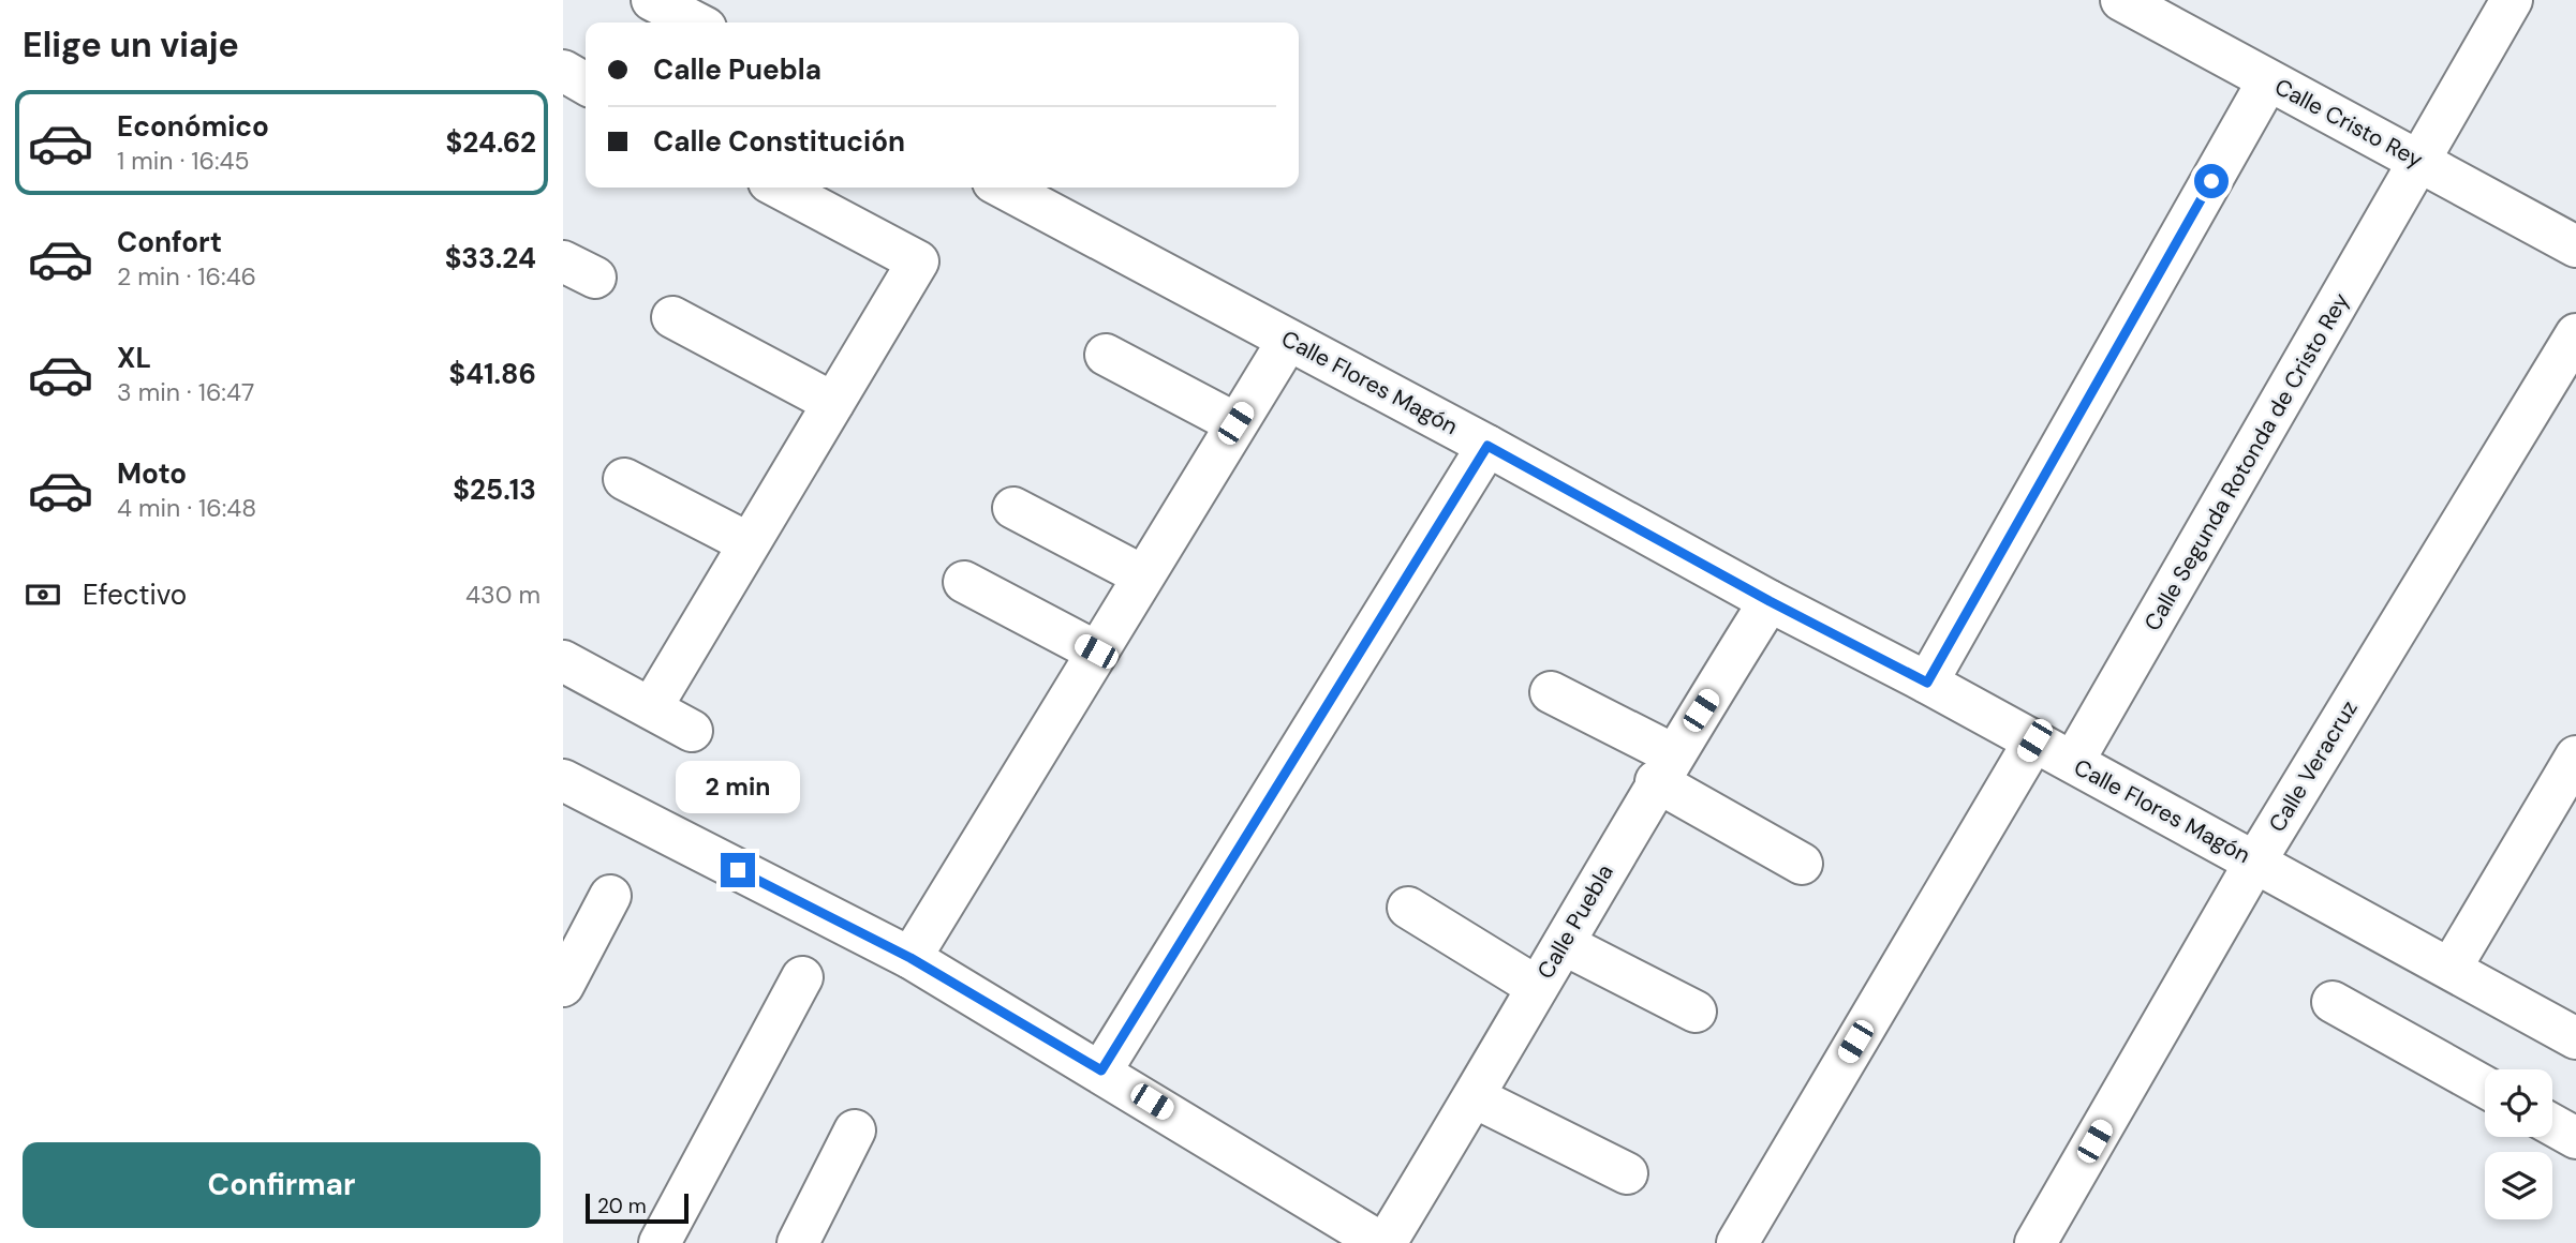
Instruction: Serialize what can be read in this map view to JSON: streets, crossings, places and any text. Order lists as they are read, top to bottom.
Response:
{
  "streets": {
    "street": [
      "Calle Cristo Rey",
      "Calle Flores Magón",
      "Calle Segunda Rotonda de Cristo Rey",
      "Calle Veracruz",
      "Calle Puebla"
    ]
  },
  "crossings": [
    ["Calle Cristo Rey", "Calle Segunda Rotonda de Cristo Rey"],
    ["Calle Flores Magón", "Calle Segunda Rotonda de Cristo Rey"],
    ["Calle Flores Magón", "Calle Veracruz"],
    ["Calle Flores Magón", "Calle Puebla"]
  ],
  "scale_bar": "20 m",
  "page": {
    "heading": "Elige un viaje",
    "banner": ["Calle Puebla", "Calle Constitución"],
    "list": [
      {
        "name": "Económico",
        "note": "1 min · 16:45",
        "value": "$24.62"
      },
      {
        "name": "Confort",
        "note": "2 min · 16:46",
        "value": "$33.24"
      },
      {
        "name": "XL",
        "note": "3 min · 16:47",
        "value": "$41.86"
      },
      {
        "name": "Moto",
        "note": "4 min · 16:48",
        "value": "$25.13"
      }
    ],
    "pay": ["Efectivo", "430 m"],
    "bubble": "2 min",
    "buttons": "Confirmar",
    "scale": "20 m"
  }
}
